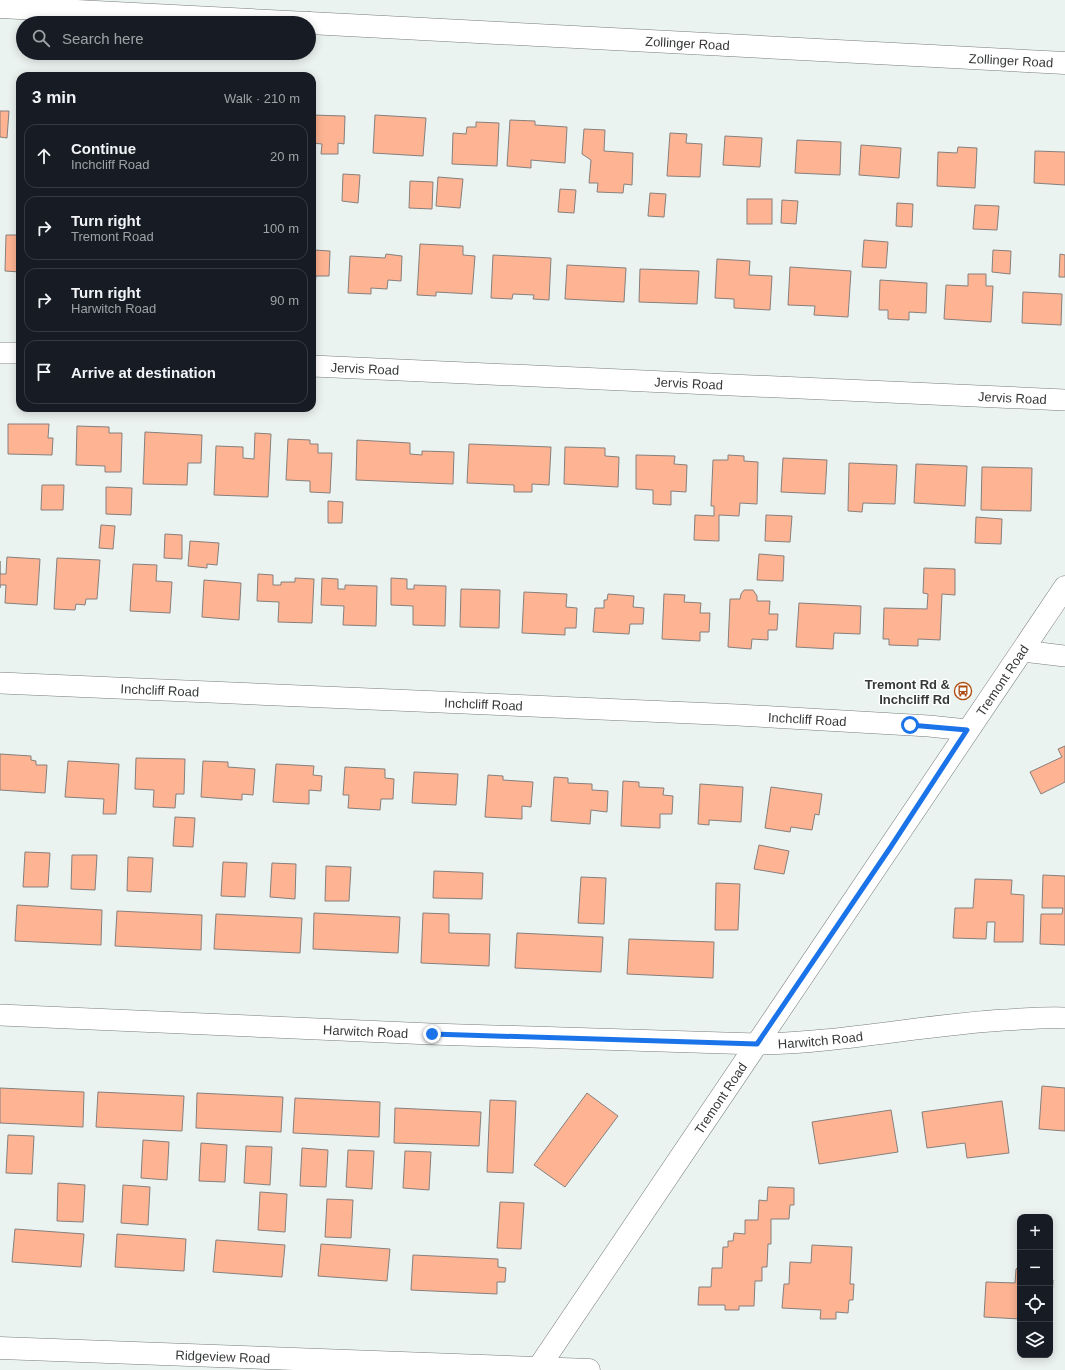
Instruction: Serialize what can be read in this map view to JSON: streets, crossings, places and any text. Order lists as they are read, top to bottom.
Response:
{
  "streets": {
    "main road": ["Zollinger Road", "Tremont Road", "Ridgeview Road"],
    "street": ["Jervis Road", "Inchcliff Road", "Harwitch Road"]
  },
  "crossings": [
    ["Tremont Road", "Inchcliff Road"],
    ["Tremont Road", "Harwitch Road"],
    ["Tremont Road", "Ridgeview Road"]
  ],
  "places": {
    "bus stop": ["Tremont Rd & Inchcliff Rd"]
  },
  "page": {
    "search": "Search here",
    "heading": ["3 min", "Walk · 210 m"],
    "list": [
      ["Continue", "Inchcliff Road", "20 m"],
      ["Turn right", "Tremont Road", "100 m"],
      ["Turn right", "Harwitch Road", "90 m"],
      "Arrive at destination"
    ],
    "map_buttons": ["+", "−"]
  }
}
